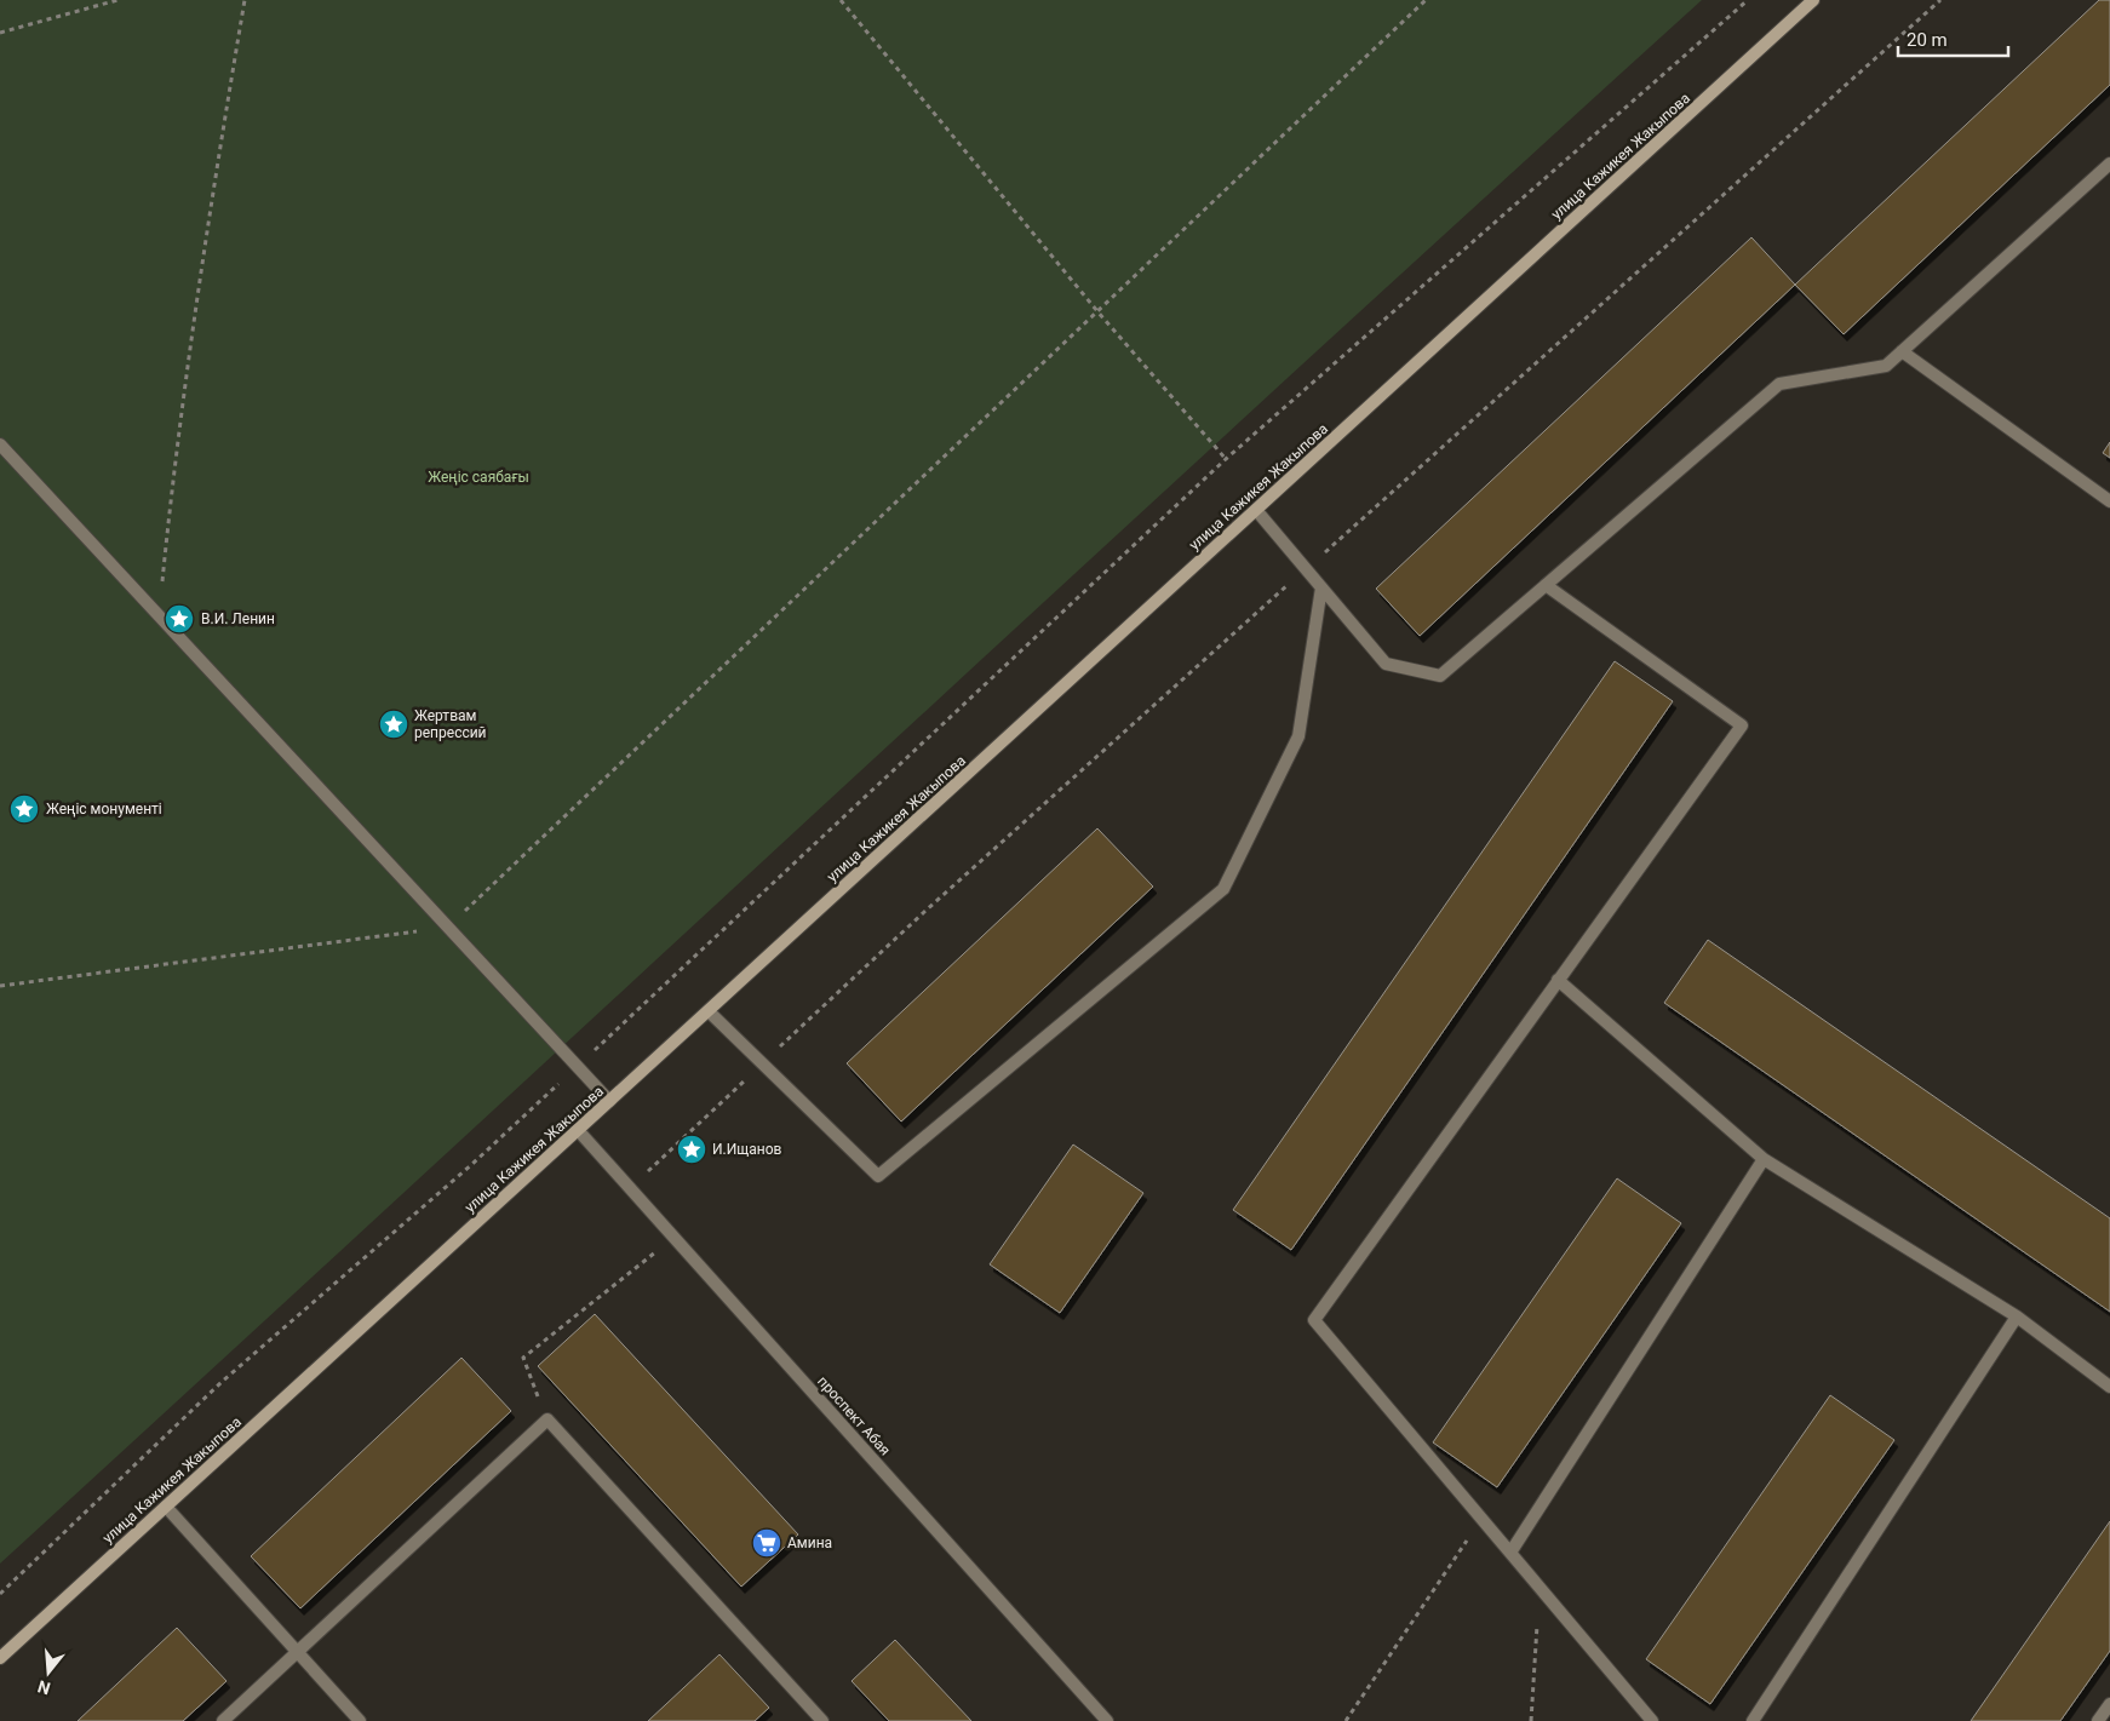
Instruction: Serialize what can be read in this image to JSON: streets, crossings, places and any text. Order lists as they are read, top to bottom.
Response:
{
  "streets": {
    "main road": ["улица Кажикея Жакыпова"],
    "street": ["проспект Абая"]
  },
  "crossings": [
    ["улица Кажикея Жакыпова", "проспект Абая"]
  ],
  "parks": ["Жеңіс саябағы"],
  "places": {
    "place": [
      "В.И. Ленин",
      "Жертвам репрессий",
      "Жеңіс монументі",
      "И.Ищанов"
    ],
    "supermarket": ["Амина"]
  },
  "scale_bar": "20 m",
  "north": "bottom"
}
